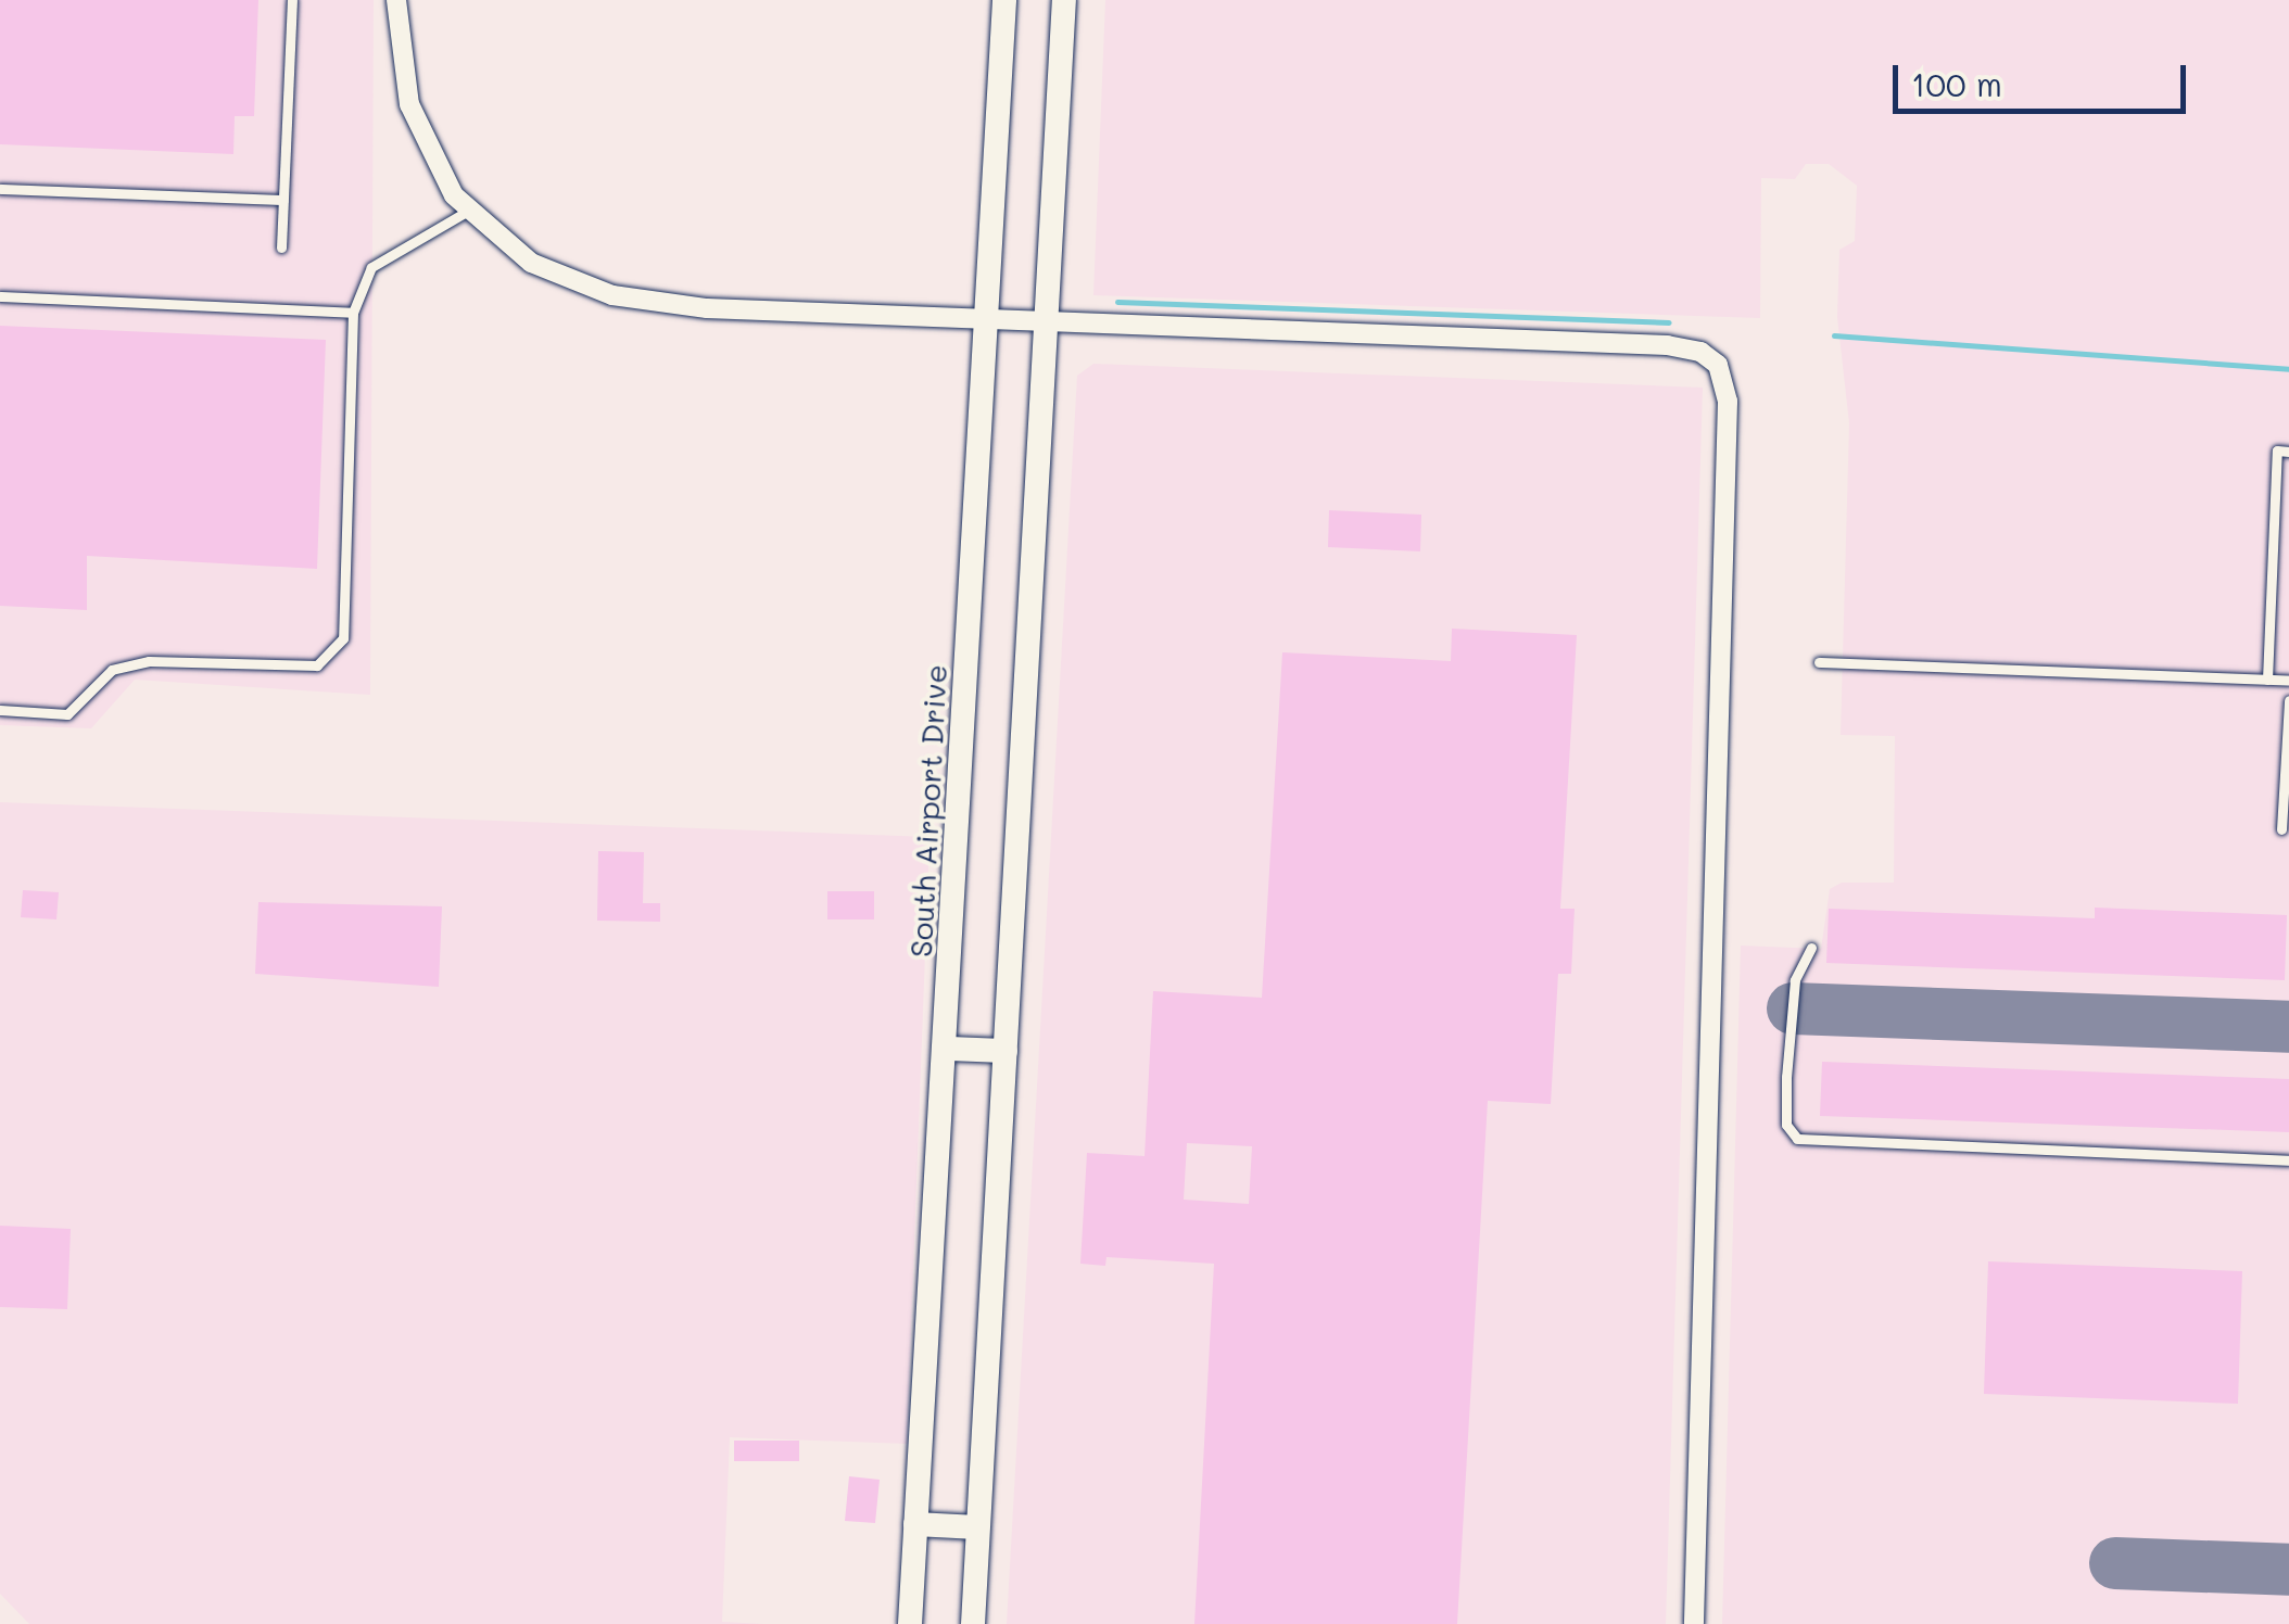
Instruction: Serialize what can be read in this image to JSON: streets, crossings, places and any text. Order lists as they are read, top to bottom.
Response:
{
  "streets": {
    "main road": ["South Airport Drive"]
  },
  "scale_bar": "100 m"
}
